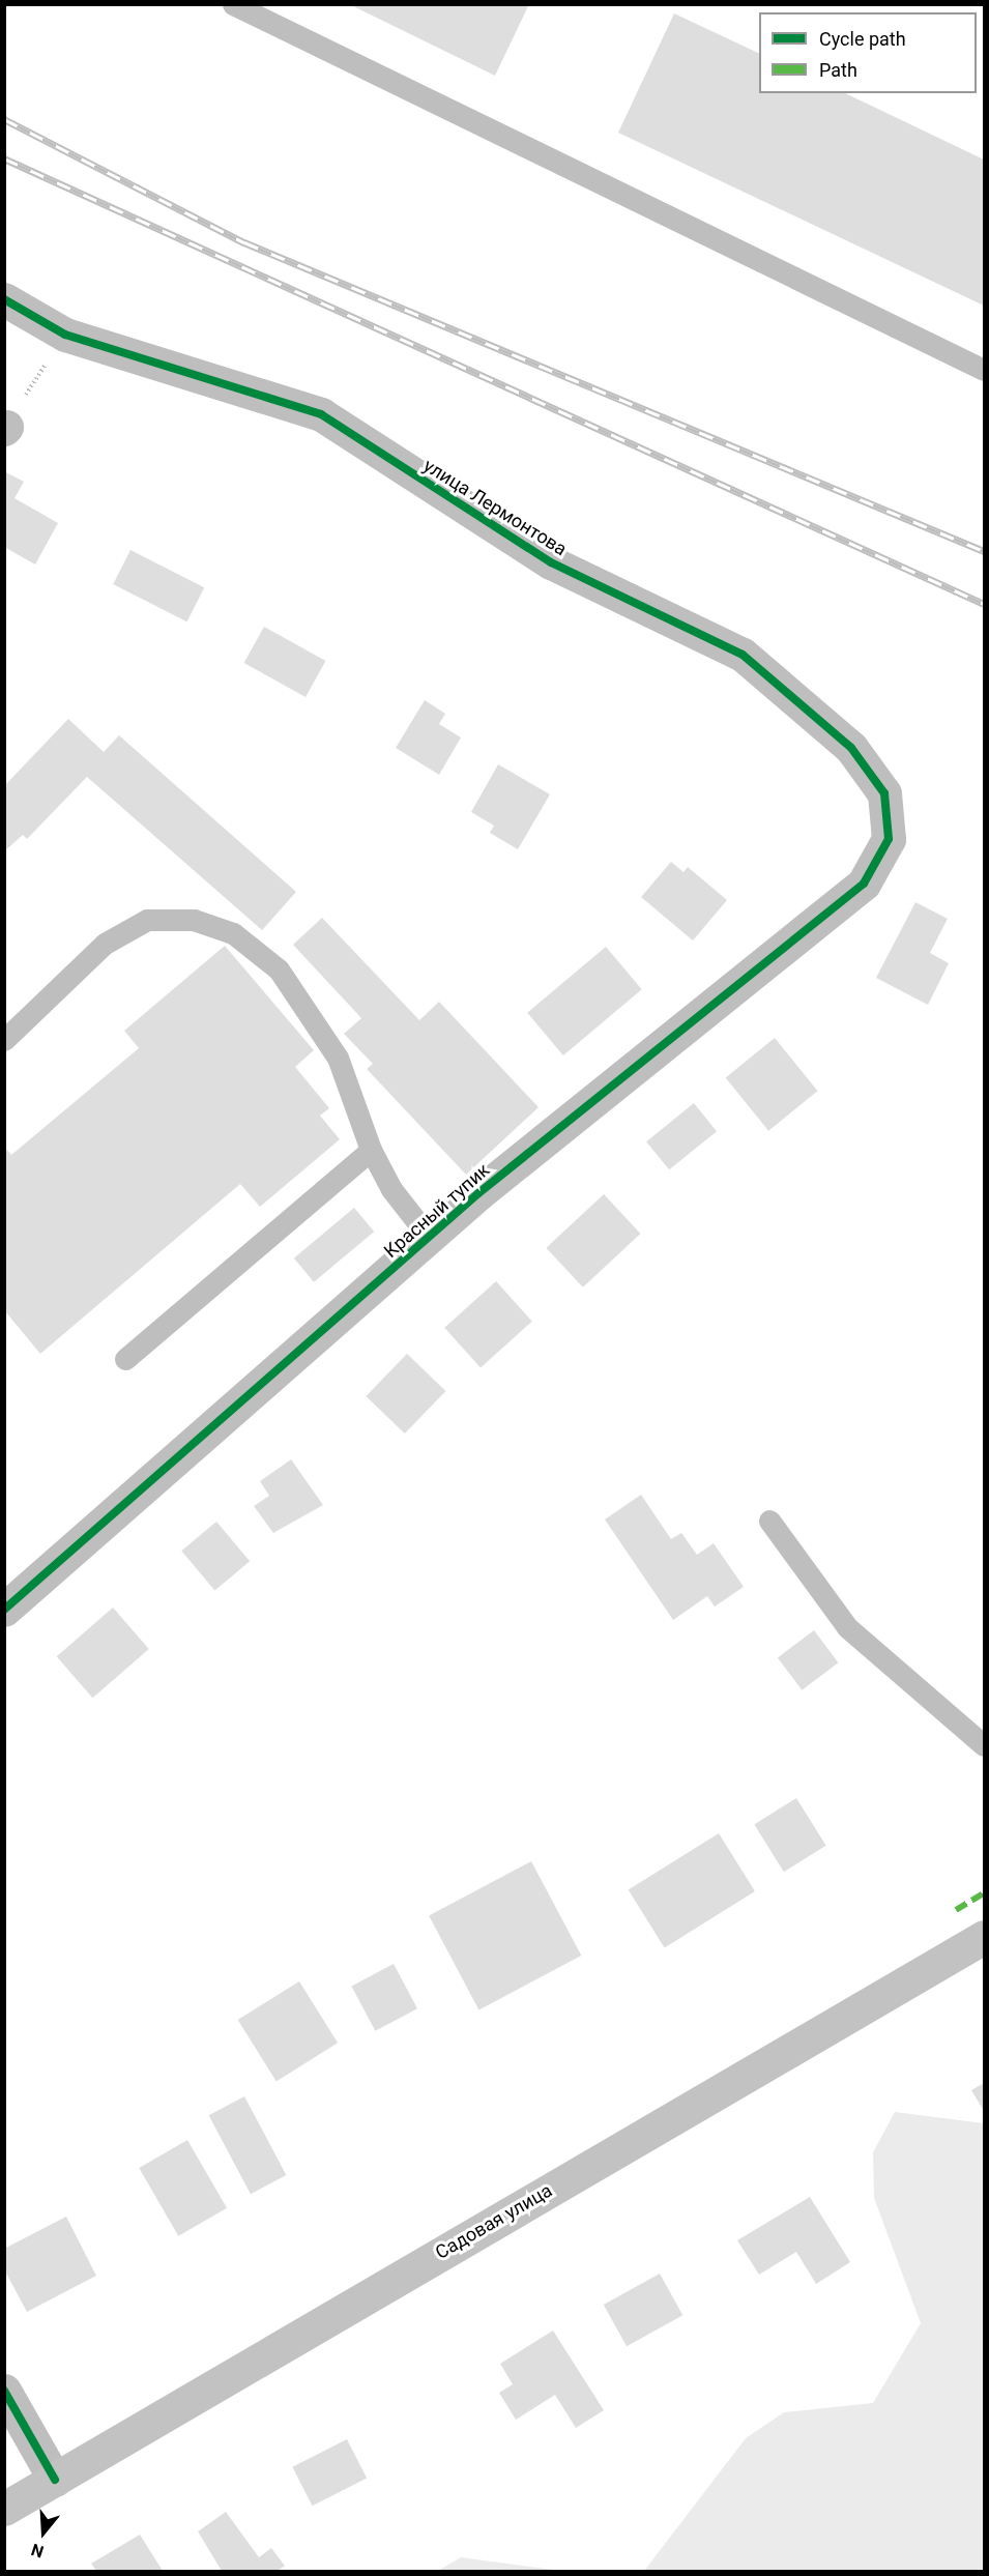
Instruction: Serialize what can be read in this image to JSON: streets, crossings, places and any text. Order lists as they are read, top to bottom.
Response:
{
  "streets": {
    "main road": ["Садовая улица"],
    "street": ["улица Лермонтова", "Красный тупик"]
  },
  "crossings": [
    ["улица Лермонтова", "Красный тупик"]
  ],
  "legend": ["Cycle path", "Path"],
  "north": "bottom"
}
